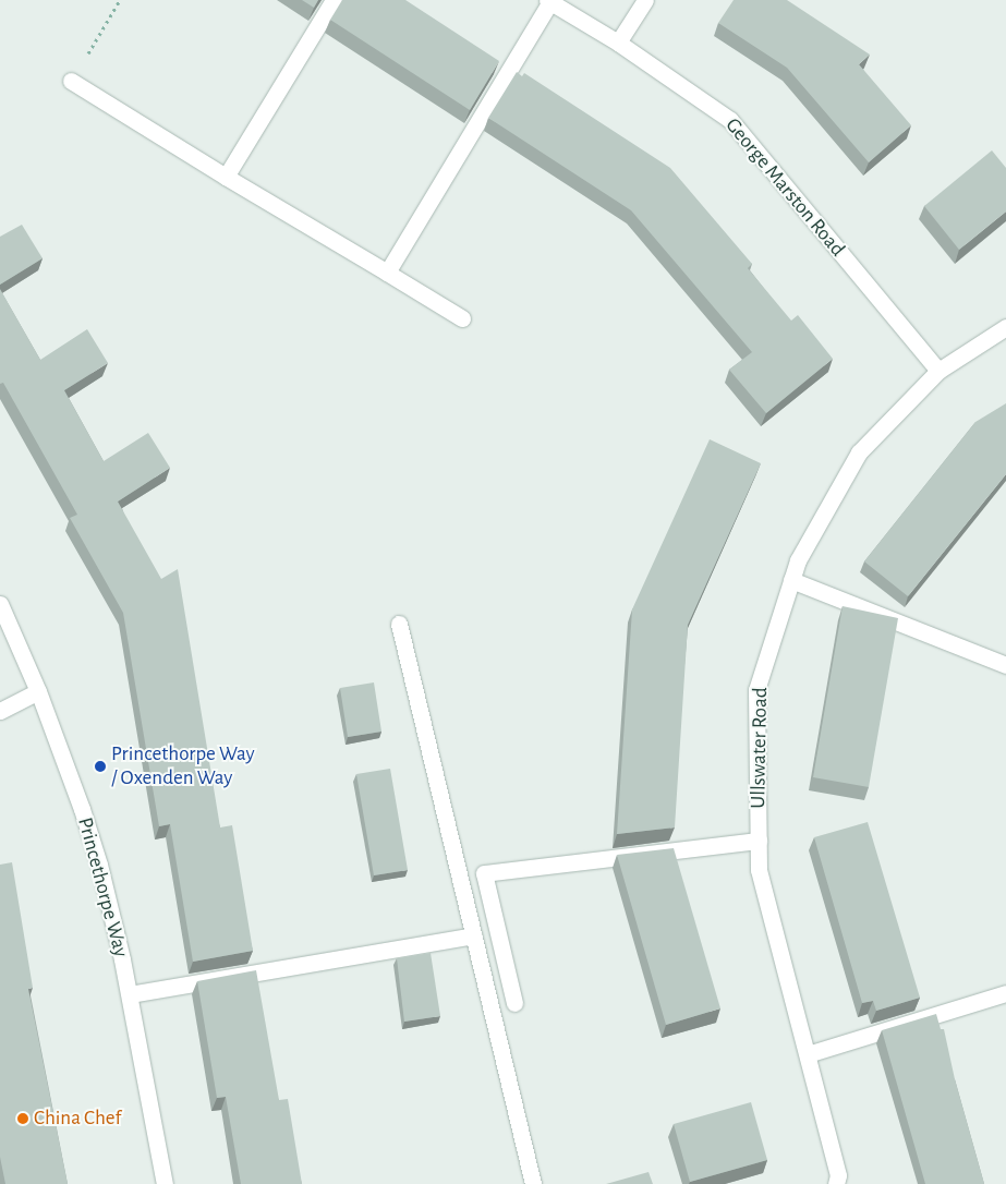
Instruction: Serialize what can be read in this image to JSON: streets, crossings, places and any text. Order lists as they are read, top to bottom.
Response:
{
  "streets": {
    "street": ["George Marston Road", "Ullswater Road", "Princethorpe Way"]
  },
  "crossings": [
    ["George Marston Road", "Ullswater Road"]
  ],
  "places": ["Princethorpe Way / Oxenden Way", "China Chef"]
}
